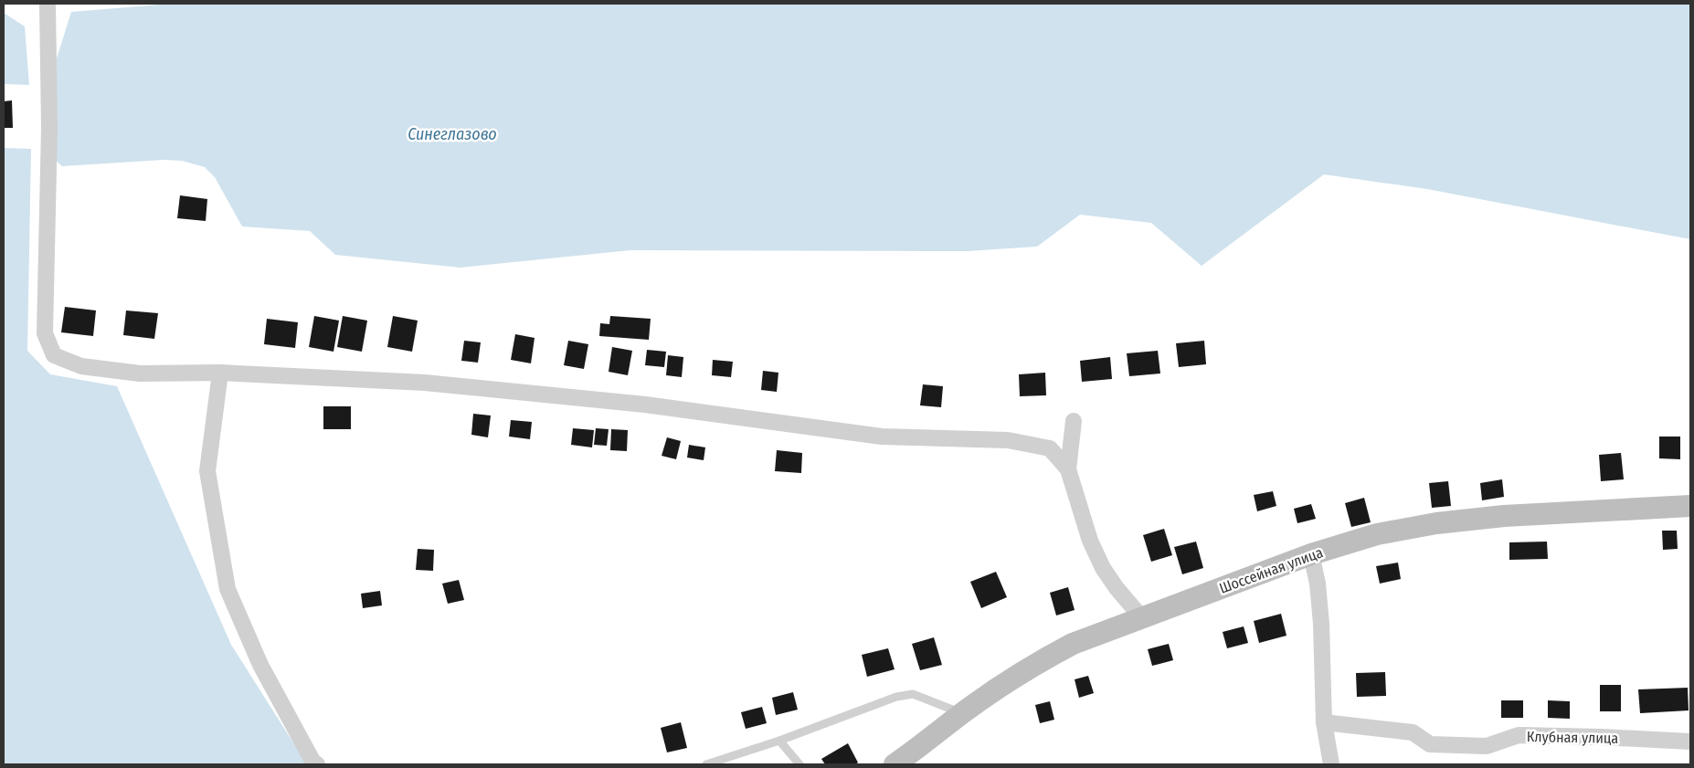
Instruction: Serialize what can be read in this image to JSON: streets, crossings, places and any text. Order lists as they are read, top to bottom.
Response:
{
  "streets": {
    "street": ["Шоссейная улица", "Клубная улица"]
  },
  "water": ["Синеглазово"]
}
